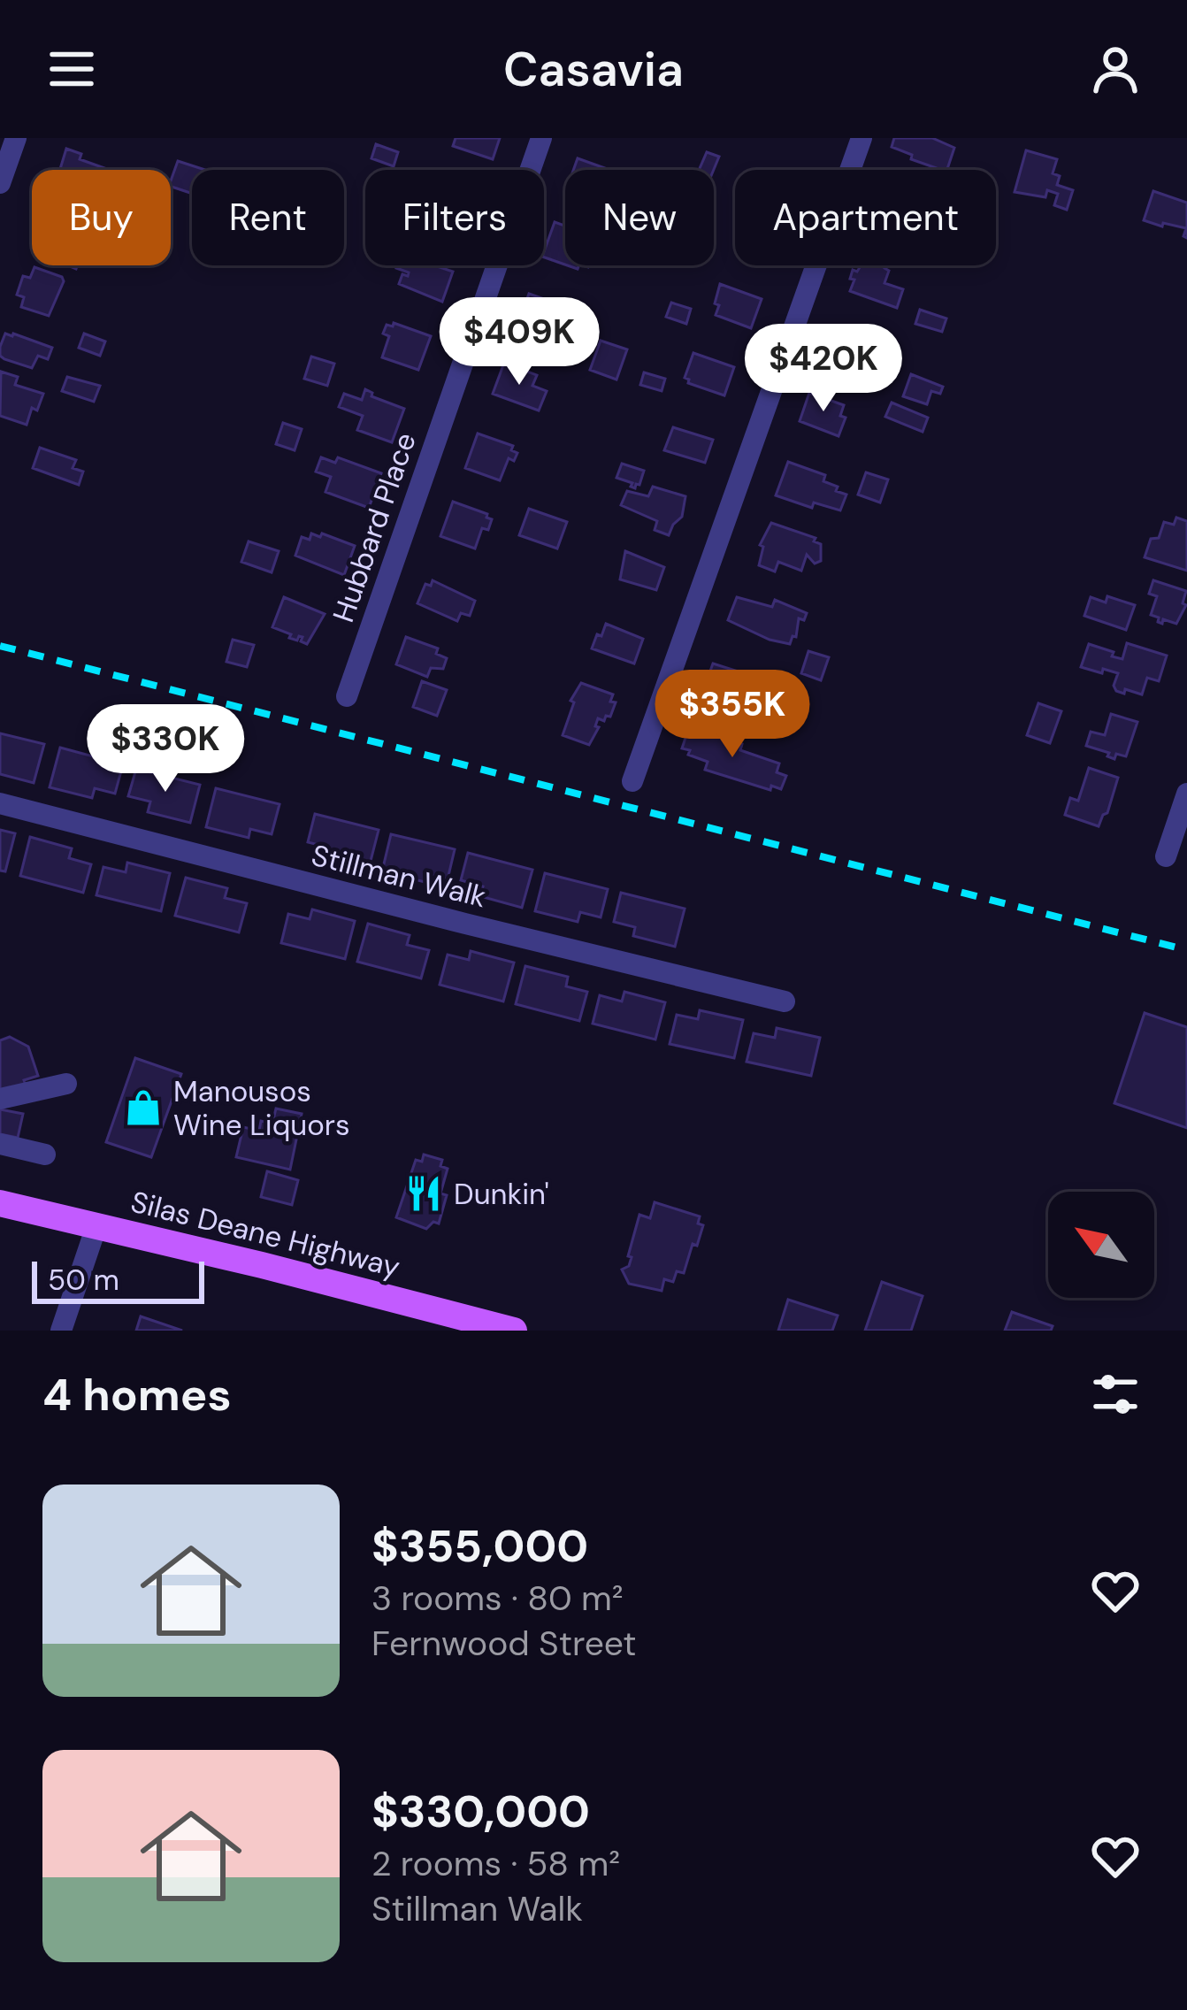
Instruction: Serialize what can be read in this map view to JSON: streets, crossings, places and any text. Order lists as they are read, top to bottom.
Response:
{
  "streets": {
    "main road": ["Silas Deane Highway"],
    "street": ["Hubbard Place", "Stillman Walk"]
  },
  "places": {
    "shop": ["Manousos Wine Liquors"],
    "restaurant": ["Dunkin'"]
  },
  "scale_bar": "50 m",
  "north": "top left",
  "page": {
    "header": "Casavia",
    "chip": [
      "Buy",
      "Rent",
      "Filters",
      "New",
      "Apartment"
    ],
    "price": [
      "$409K",
      "$420K",
      "$355K",
      "$330K"
    ],
    "scale": "50 m",
    "heading": "4 homes",
    "list": [
      {
        "name": "$355,000",
        "note": "3 rooms · 80 m² · Fernwood Street"
      },
      {
        "name": "$330,000",
        "note": "2 rooms · 58 m² · Stillman Walk"
      }
    ]
  }
}
